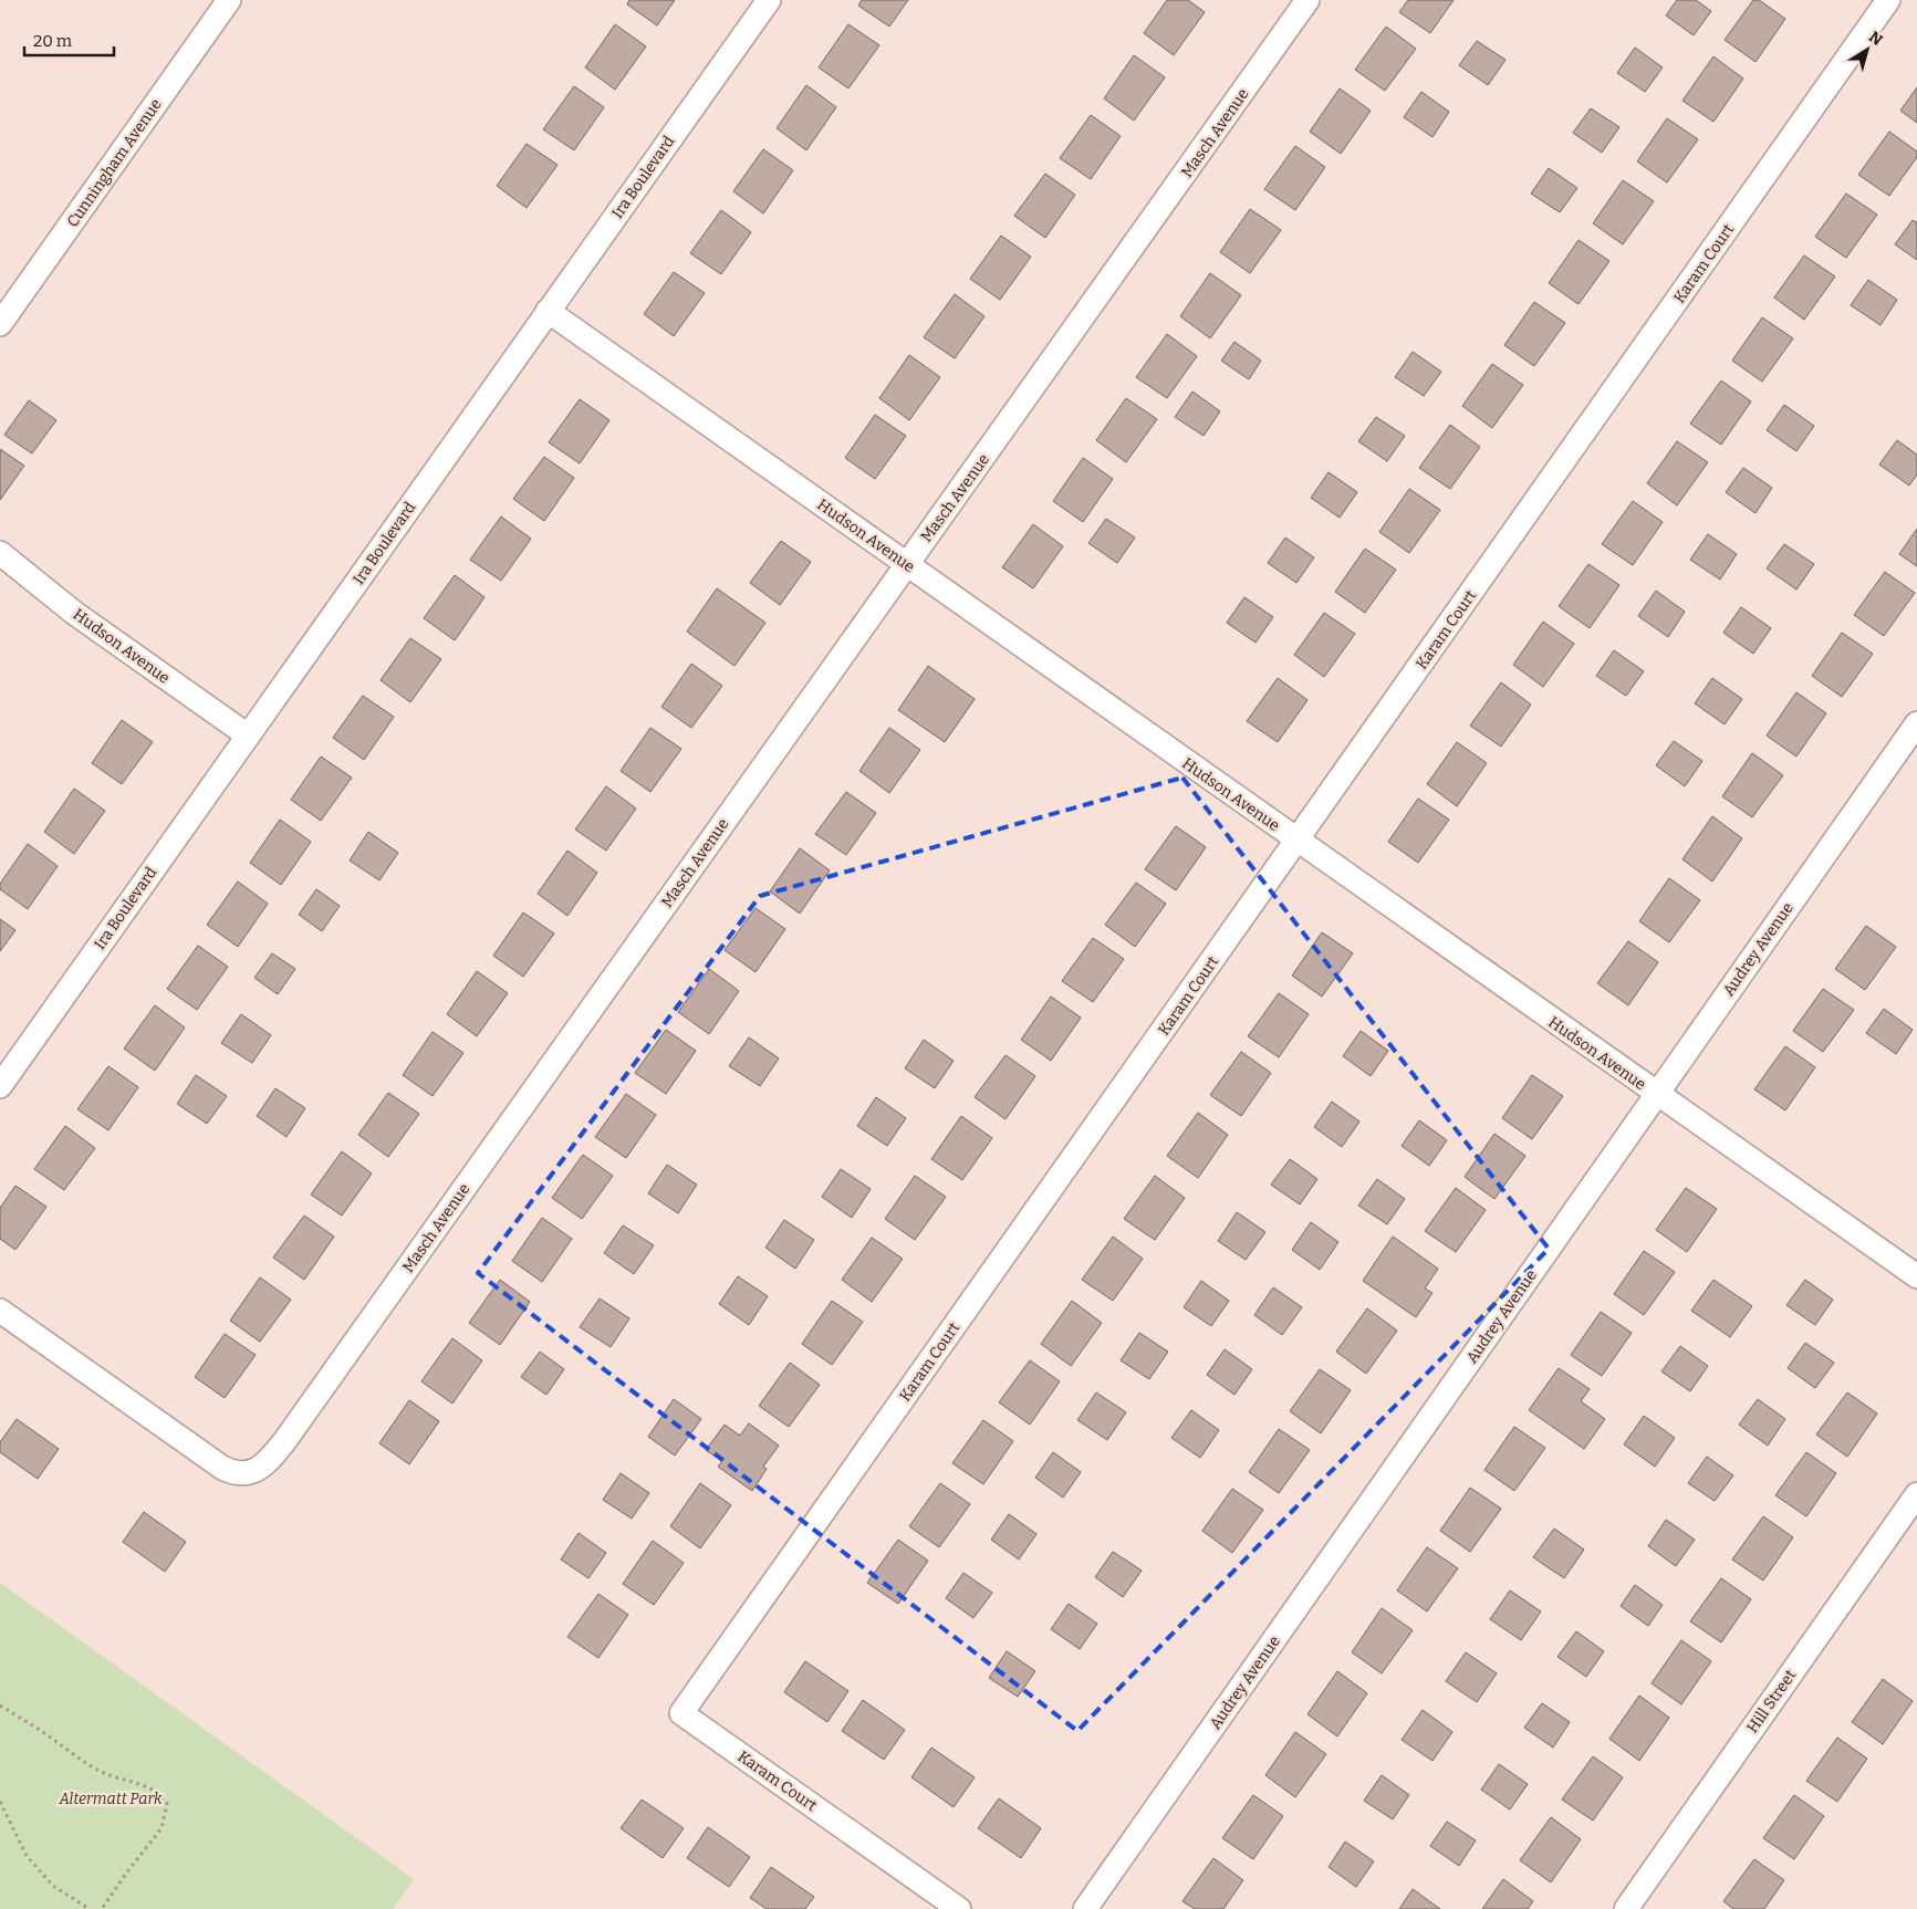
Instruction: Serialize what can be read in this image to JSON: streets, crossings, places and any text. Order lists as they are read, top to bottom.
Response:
{
  "streets": {
    "street": [
      "Masch Avenue",
      "Cunningham Avenue",
      "Ira Boulevard",
      "Karam Court",
      "Hudson Avenue",
      "Audrey Avenue",
      "Hill Street"
    ]
  },
  "crossings": [
    ["Masch Avenue", "Hudson Avenue"],
    ["Ira Boulevard", "Hudson Avenue"],
    ["Karam Court", "Hudson Avenue"],
    ["Hudson Avenue", "Audrey Avenue"]
  ],
  "parks": ["Altermatt Park"],
  "scale_bar": "20 m",
  "north": "top right"
}
